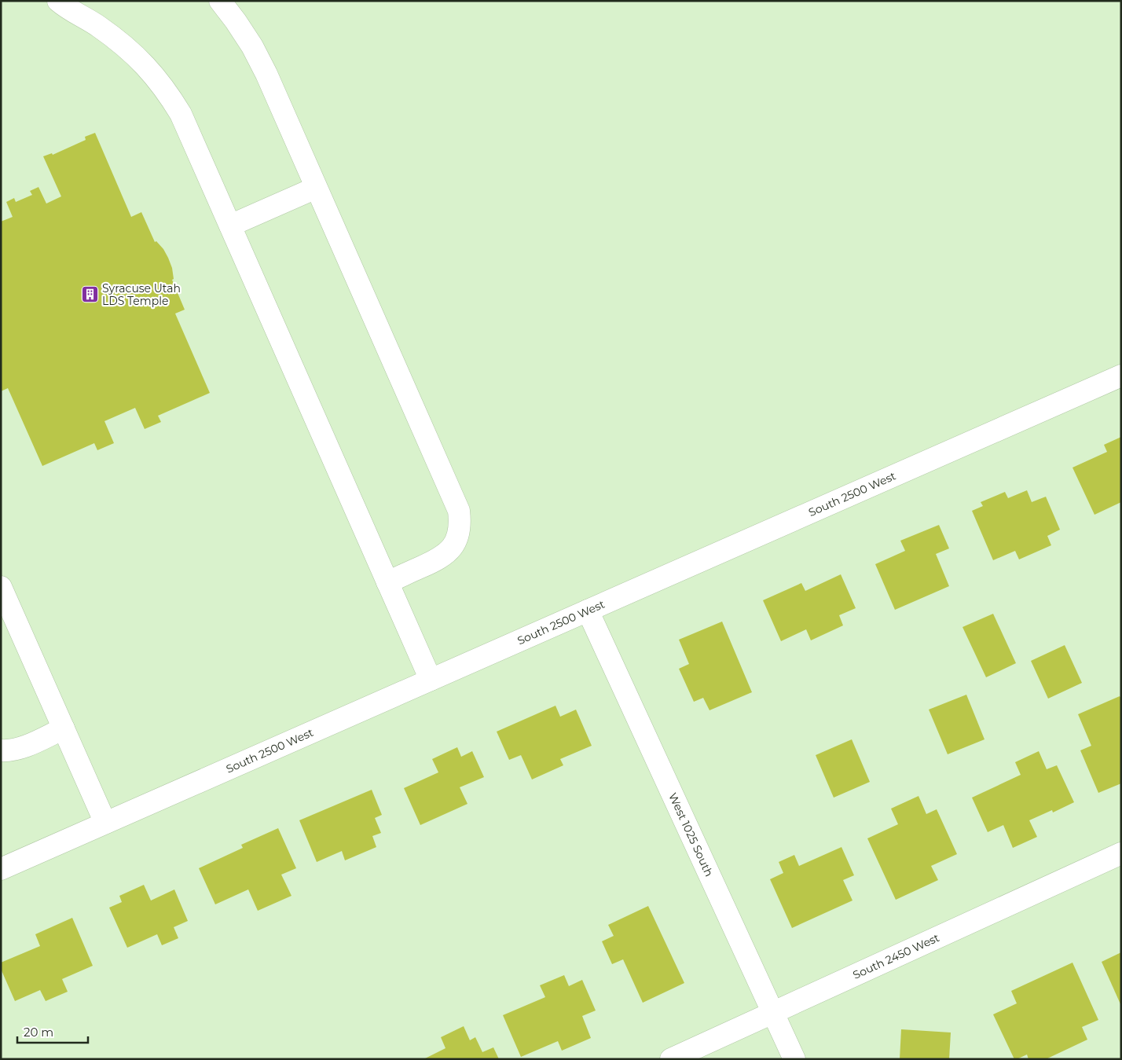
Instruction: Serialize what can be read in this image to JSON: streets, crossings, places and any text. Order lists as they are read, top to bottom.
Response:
{
  "streets": {
    "street": ["South 2500 West", "West 1025 South", "South 2450 West"]
  },
  "crossings": [
    ["South 2500 West", "West 1025 South"],
    ["West 1025 South", "South 2450 West"]
  ],
  "places": {
    "building": ["Syracuse Utah LDS Temple"]
  },
  "scale_bar": "20 m"
}
